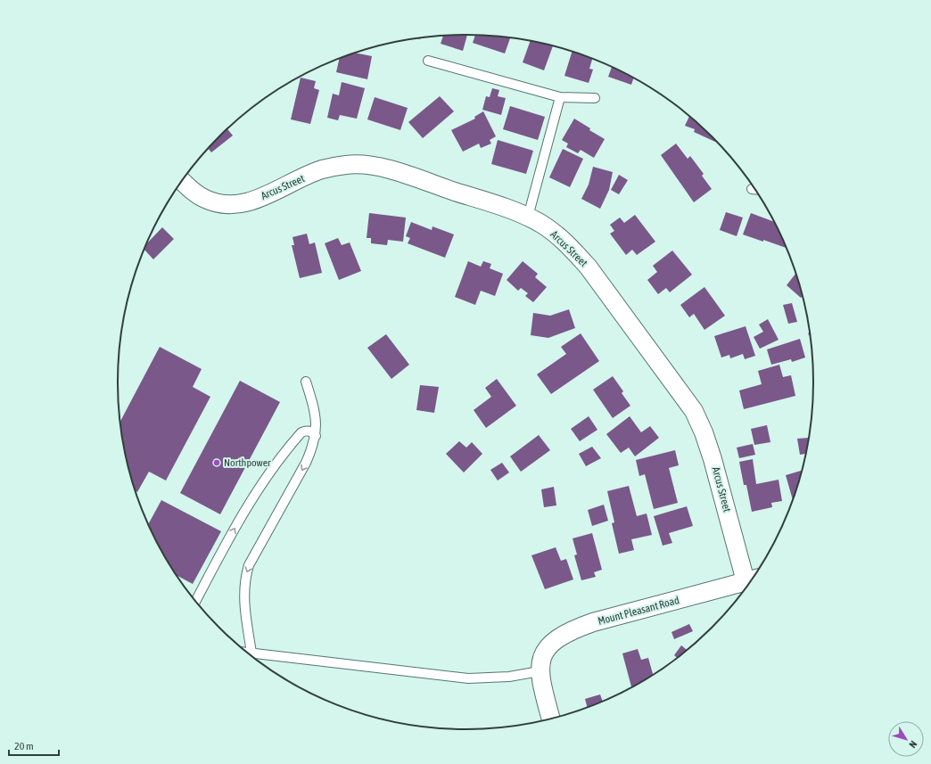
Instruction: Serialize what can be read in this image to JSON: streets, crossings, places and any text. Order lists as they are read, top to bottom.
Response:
{
  "streets": {
    "street": ["Arcus Street", "Mount Pleasant Road"]
  },
  "places": ["Northpower"],
  "scale_bar": "20 m",
  "north": "bottom right"
}
